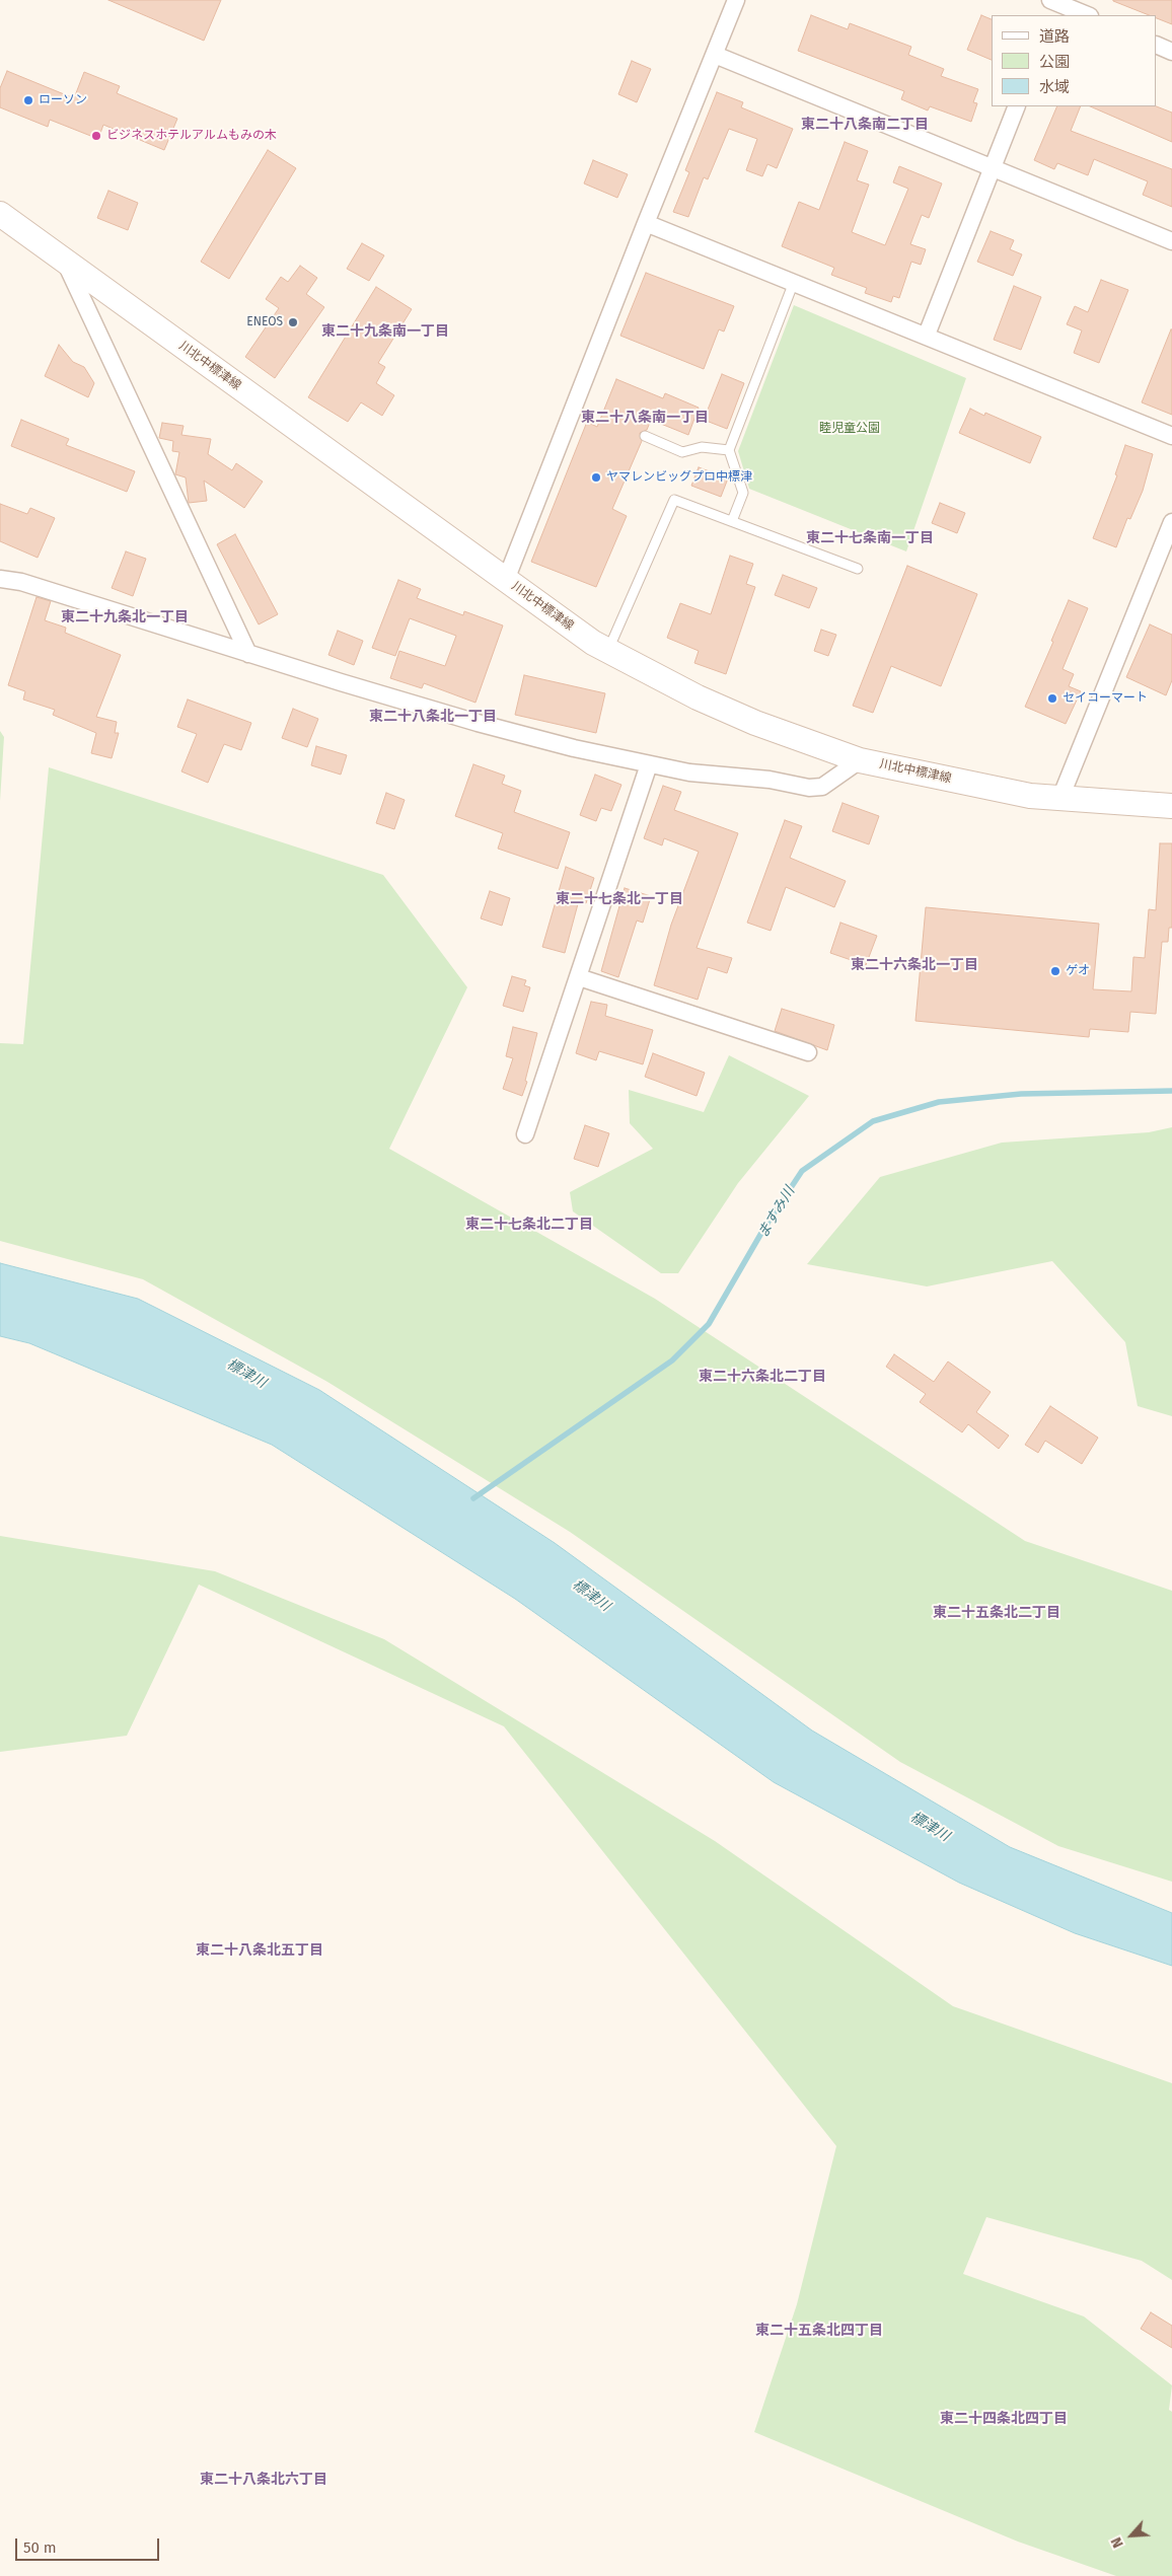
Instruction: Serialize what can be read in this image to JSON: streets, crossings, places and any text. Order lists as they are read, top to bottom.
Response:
{
  "streets": {
    "main road": ["川北中標津線"]
  },
  "districts": [
    "東二十八条南二丁目",
    "東二十九条南一丁目",
    "東二十八条南一丁目",
    "東二十七条南一丁目",
    "東二十九条北一丁目",
    "東二十八条北一丁目",
    "東二十七条北一丁目",
    "東二十六条北一丁目",
    "東二十七条北二丁目",
    "東二十六条北二丁目",
    "東二十五条北二丁目",
    "東二十八条北五丁目",
    "東二十五条北四丁目",
    "東二十四条北四丁目",
    "東二十八条北六丁目"
  ],
  "water": ["ますみ川", "標津川"],
  "parks": ["睦児童公園"],
  "places": [
    "ローソン",
    "ビジネスホテルアルムもみの木",
    "ENEOS",
    "ヤマレンビッグプロ中標津",
    "セイコーマート",
    "ゲオ"
  ],
  "legend": ["道路", "公園", "水域"],
  "scale_bar": "50 m",
  "north": "bottom left"
}
